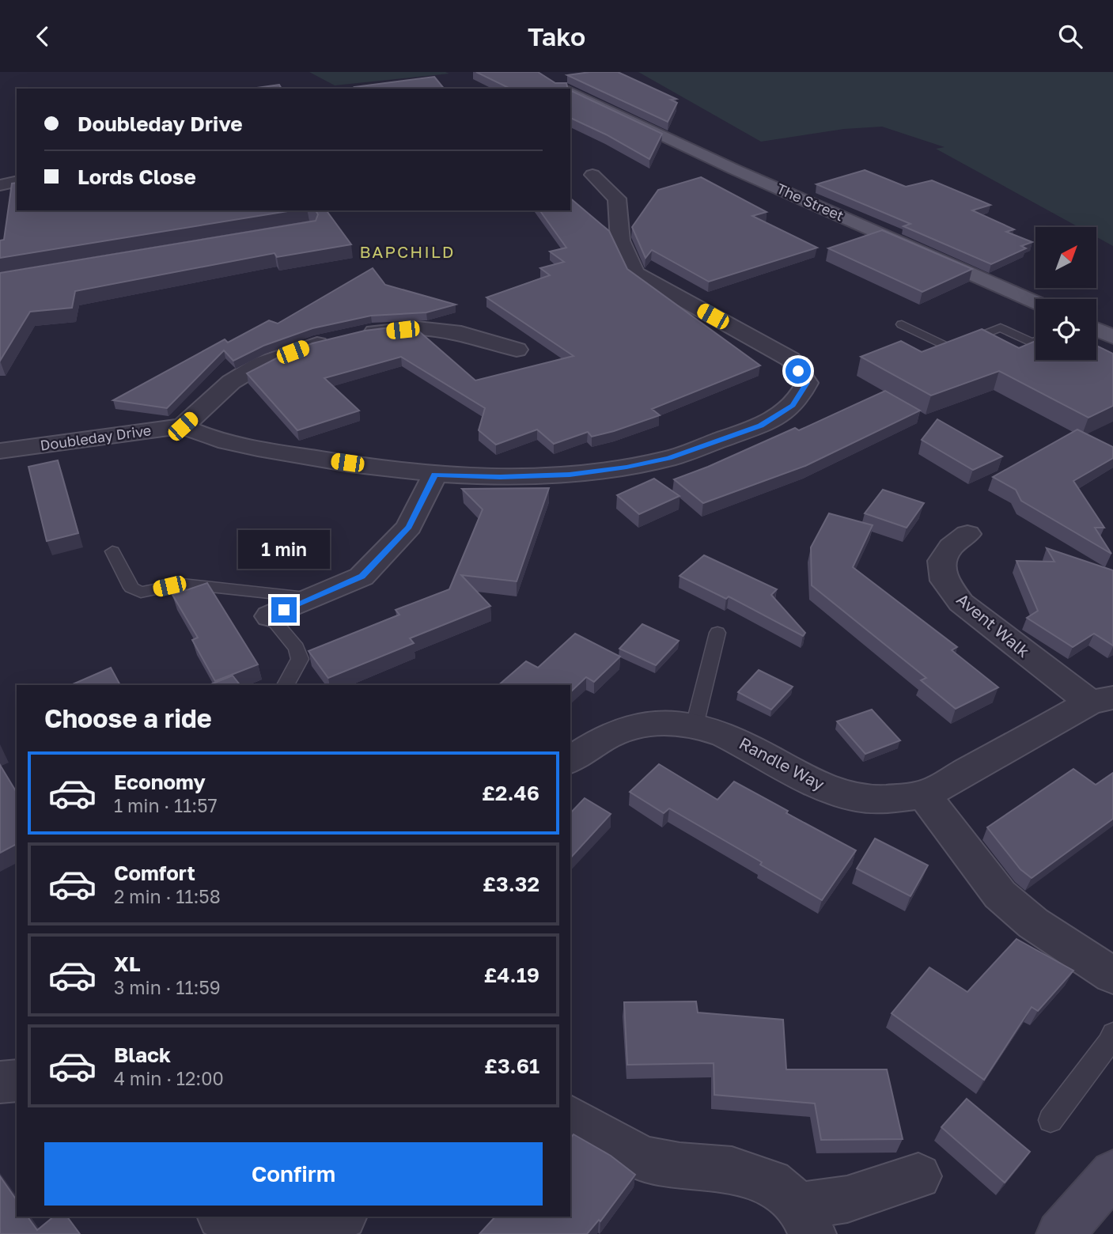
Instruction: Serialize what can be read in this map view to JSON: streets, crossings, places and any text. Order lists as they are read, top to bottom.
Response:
{
  "streets": {
    "main road": ["The Street"],
    "street": ["Doubleday Drive", "Avent Walk", "Randle Way"]
  },
  "crossings": [
    ["Avent Walk", "Randle Way"]
  ],
  "districts": ["BAPCHILD"],
  "north": "top right",
  "page": {
    "header": "Tako",
    "banner": ["Doubleday Drive", "Lords Close"],
    "bubble": "1 min",
    "heading": "Choose a ride",
    "list": [
      {
        "name": "Economy",
        "note": "1 min · 11:57",
        "value": "£2.46"
      },
      {
        "name": "Comfort",
        "note": "2 min · 11:58",
        "value": "£3.32"
      },
      {
        "name": "XL",
        "note": "3 min · 11:59",
        "value": "£4.19"
      },
      {
        "name": "Black",
        "note": "4 min · 12:00",
        "value": "£3.61"
      }
    ],
    "buttons": "Confirm"
  }
}
